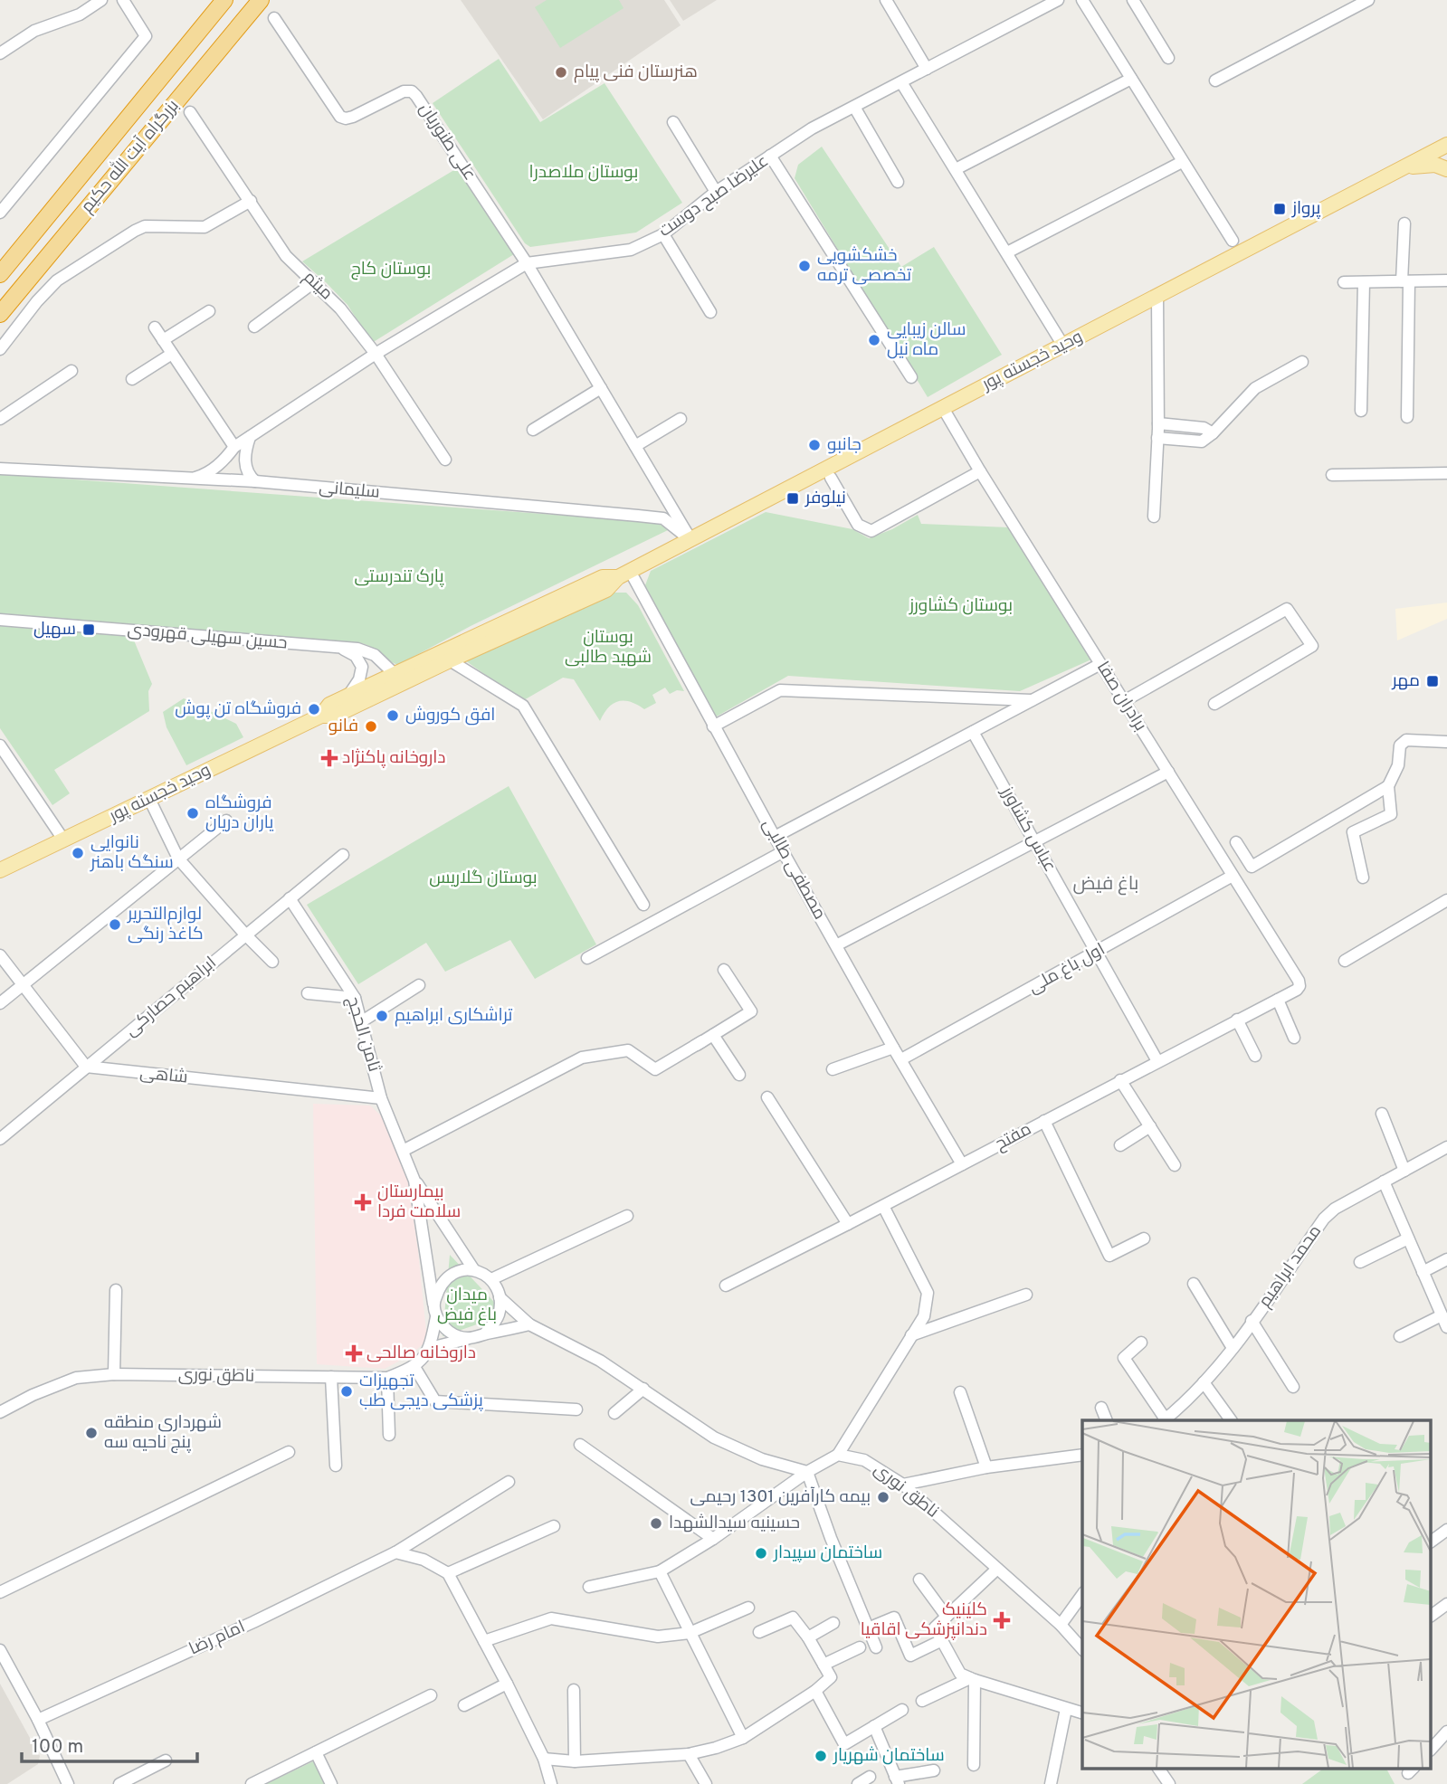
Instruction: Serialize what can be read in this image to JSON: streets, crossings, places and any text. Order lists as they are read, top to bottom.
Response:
{
  "streets": {
    "highway": ["بزرگراه آیت الله حکیم"],
    "main road": ["وحید خجسته پور"],
    "street": [
      "علی طنوریان",
      "علیرضا صبح دوست",
      "میثم",
      "سلیمانی",
      "حسین سهیلی قهرودی",
      "برادران صفا",
      "عباس کشاورز",
      "مصطفی طالبی",
      "اول باغ ملی",
      "ابراهیم حصارکی",
      "ثامن الحجج",
      "شاهی",
      "مفتح",
      "محمد ابراهیم",
      "ناطق نوری",
      "امام رضا"
    ]
  },
  "crossings": [
    ["علی طنوریان", "علیرضا صبح دوست"],
    ["علیرضا صبح دوست", "میثم"],
    ["علیرضا صبح دوست", "سلیمانی"],
    ["وحید خجسته پور", "سلیمانی"],
    ["وحید خجسته پور", "حسین سهیلی قهرودی"],
    ["وحید خجسته پور", "برادران صفا"],
    ["وحید خجسته پور", "مصطفی طالبی"],
    ["برادران صفا", "اول باغ ملی"],
    ["برادران صفا", "مفتح"],
    ["عباس کشاورز", "اول باغ ملی"],
    ["عباس کشاورز", "مفتح"],
    ["مصطفی طالبی", "اول باغ ملی"],
    ["مصطفی طالبی", "مفتح"],
    ["ابراهیم حصارکی", "ثامن الحجج"],
    ["ابراهیم حصارکی", "شاهی"],
    ["ثامن الحجج", "شاهی"]
  ],
  "districts": ["باغ فیض"],
  "parks": [
    "بوستان ملاصدرا",
    "بوستان کاج",
    "پارک تندرستی",
    "بوستان کشاورز",
    "بوستان شهید طالبی",
    "بوستان گلاریس",
    "میدان باغ فیض"
  ],
  "places": {
    "other": [
      "هنرستان فنی پیام",
      "خشکشویی تخصصی ترمه",
      "سالن زیبایی ماه نیل",
      "جانبو",
      "فروشگاه تن پوش",
      "افق کوروش",
      "فانو",
      "فروشگاه یاران دریان",
      "نانوایی سنگک باهنر",
      "لوازم‌التحریر کاغذ رنگی",
      "تراشکاری ابراهیم",
      "تجهیزات پزشکی دیجی طب",
      "شهرداری منطقه پنج ناحیه سه",
      "بیمه کارآفرین 1301 رحیمی",
      "حسینیه سیدالشهدا",
      "ساختمان سپیدار",
      "ساختمان شهریار"
    ],
    "transit": [
      "پرواز",
      "نیلوفر",
      "سهیل",
      "مهر"
    ],
    "health": [
      "داروخانه پاکنژاد",
      "بیمارستان سلامت فردا",
      "داروخانه صالحی",
      "کلینیک دندانپزشکی اقاقیا"
    ]
  },
  "scale_bar": "100 m"
}
